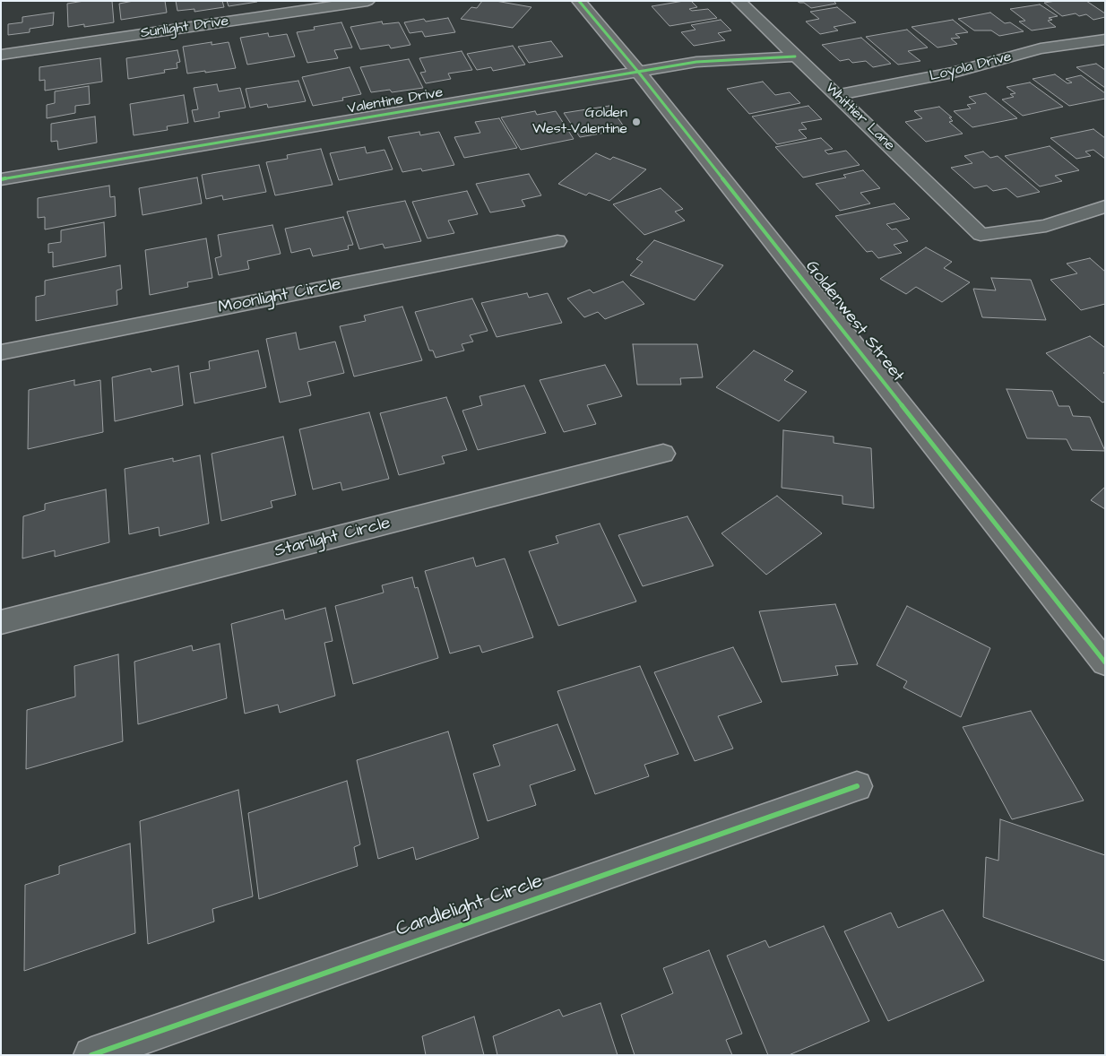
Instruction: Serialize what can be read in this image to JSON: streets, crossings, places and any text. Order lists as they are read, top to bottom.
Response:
{
  "streets": {
    "main road": ["Goldenwest Street"],
    "street": [
      "Sunlight Drive",
      "Loyola Drive",
      "Valentine Drive",
      "Whittier Lane",
      "Moonlight Circle",
      "Starlight Circle",
      "Candlelight Circle"
    ]
  },
  "crossings": [
    ["Loyola Drive", "Whittier Lane"],
    ["Valentine Drive", "Whittier Lane"],
    ["Valentine Drive", "Goldenwest Street"]
  ],
  "places": ["Golden West-Valentine"]
}
